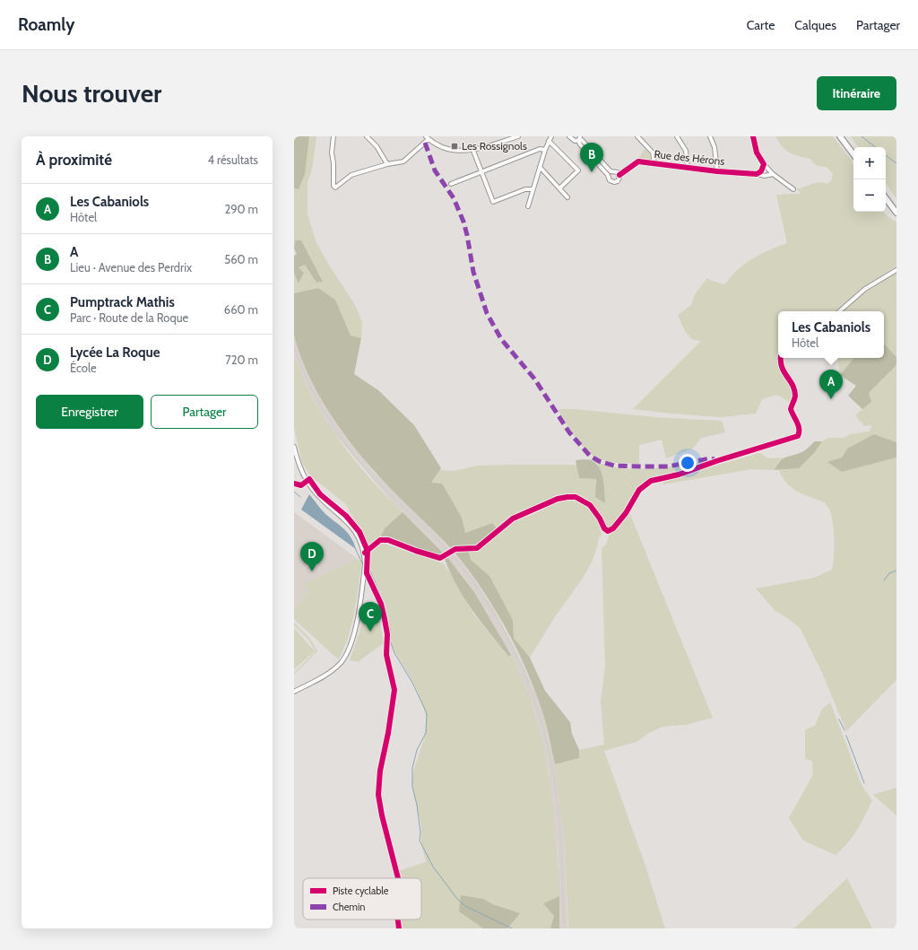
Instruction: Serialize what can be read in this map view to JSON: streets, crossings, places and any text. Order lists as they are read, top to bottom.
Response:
{
  "streets": {
    "street": ["Rue des Hérons"]
  },
  "places": {
    "transit": ["Les Rossignols"]
  },
  "legend": ["Piste cyclable", "Chemin"],
  "page": {
    "header": "Roamly",
    "nav": ["Carte", "Calques", "Partager"],
    "buttons": [
      "Itinéraire",
      ["Enregistrer", "Partager"]
    ],
    "title": "Nous trouver",
    "heading": ["À proximité", "4 résultats"],
    "pins": [
      "B",
      "A",
      "D",
      "C"
    ],
    "map_buttons": ["+", "−"],
    "list": [
      {
        "mark": "A",
        "name": "Les Cabaniols",
        "note": "Hôtel",
        "value": "290 m"
      },
      {
        "mark": "B",
        "name": "A",
        "note": "Lieu · Avenue des Perdrix",
        "value": "560 m"
      },
      {
        "mark": "C",
        "name": "Pumptrack Mathis",
        "note": "Parc · Route de la Roque",
        "value": "660 m"
      },
      {
        "mark": "D",
        "name": "Lycée La Roque",
        "note": "École",
        "value": "720 m"
      }
    ],
    "popup": ["Les Cabaniols", "Hôtel"]
  }
}
